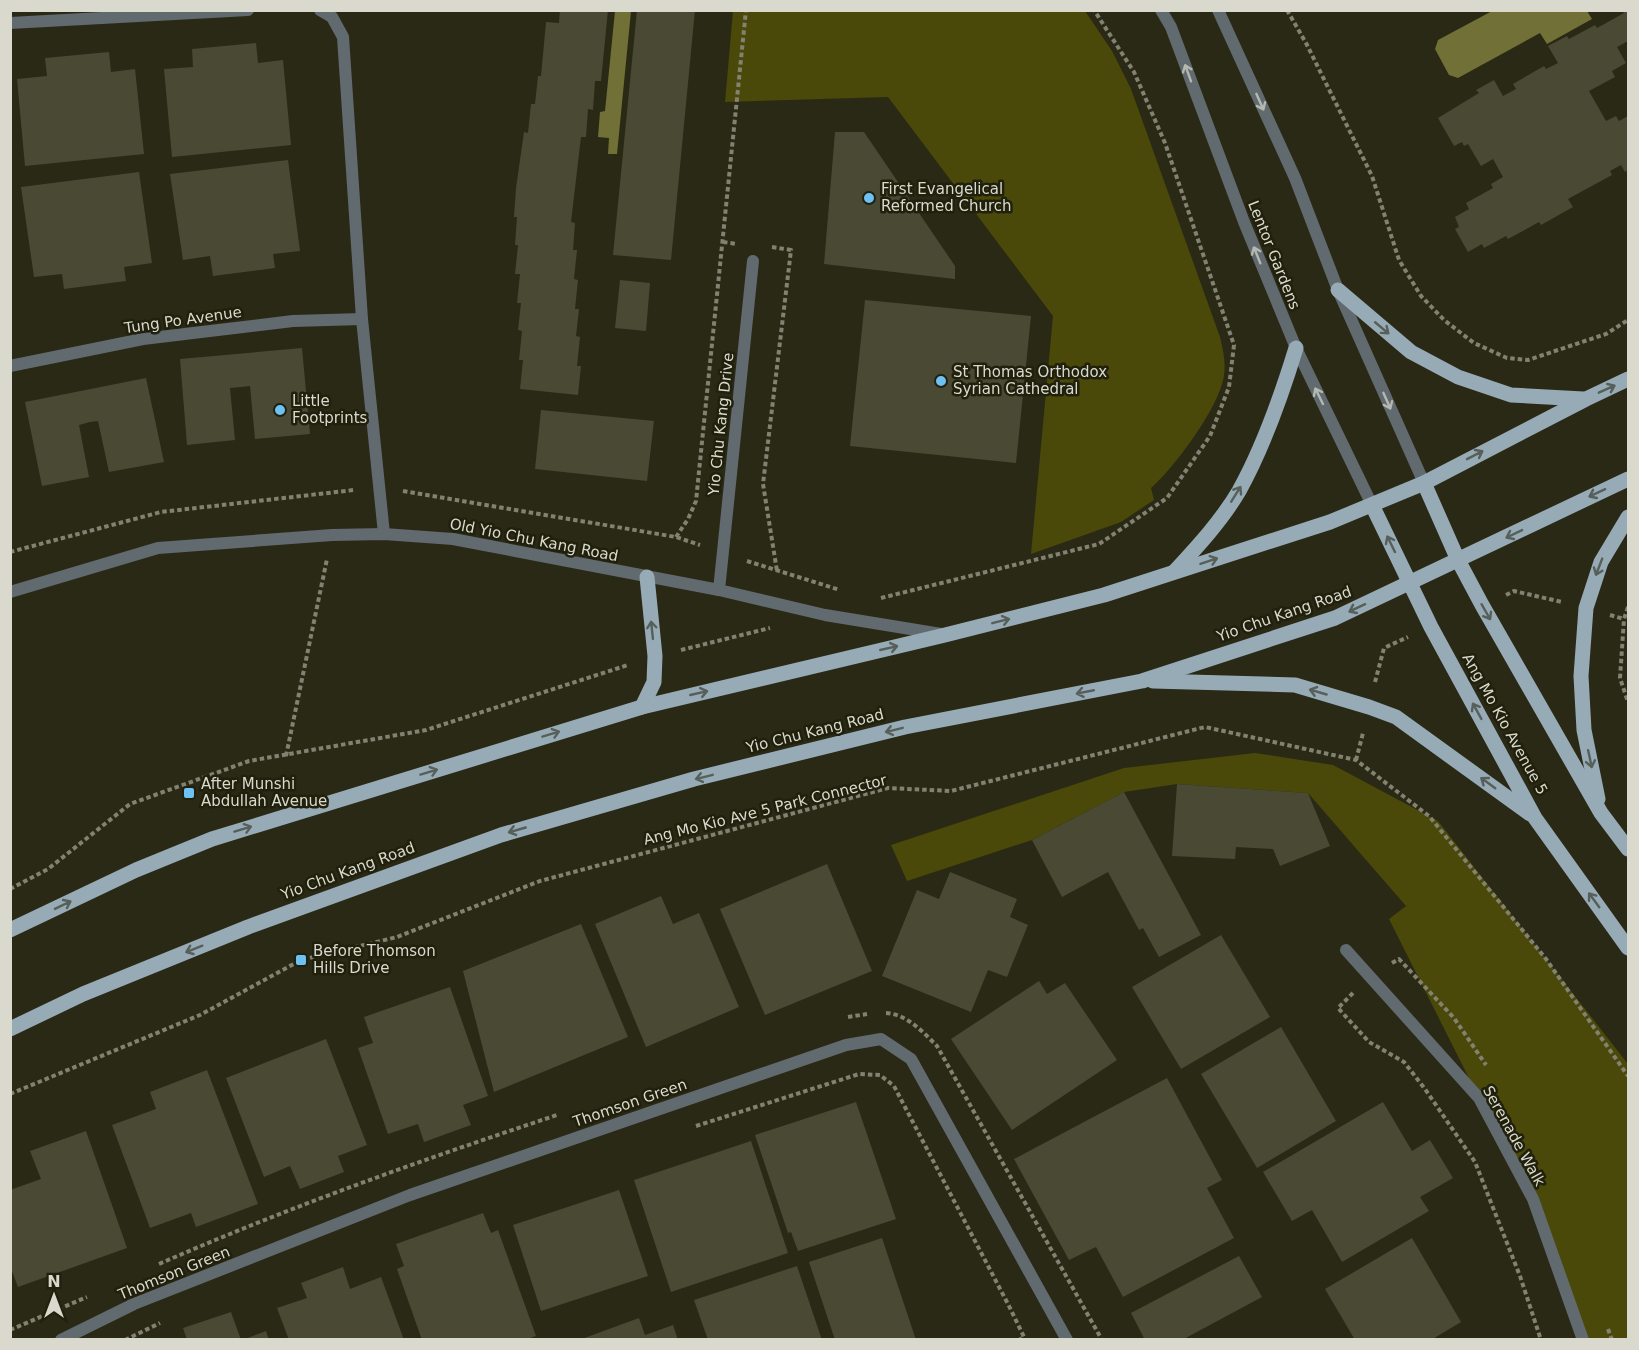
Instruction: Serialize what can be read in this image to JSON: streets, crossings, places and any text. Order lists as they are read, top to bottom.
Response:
{
  "streets": {
    "main road": ["Yio Chu Kang Road", "Ang Mo Kio Avenue 5"],
    "street": [
      "Lentor Gardens",
      "Tung Po Avenue",
      "Yio Chu Kang Drive",
      "Old Yio Chu Kang Road",
      "Thomson Green",
      "Serenade Walk"
    ],
    "path": ["Ang Mo Kio Ave 5 Park Connector"]
  },
  "crossings": [
    ["Lentor Gardens", "Ang Mo Kio Avenue 5"],
    ["Yio Chu Kang Drive", "Old Yio Chu Kang Road"],
    ["Yio Chu Kang Road", "Ang Mo Kio Avenue 5"]
  ],
  "places": {
    "other": ["First Evangelical Reformed Church", "St Thomas Orthodox Syrian Cathedral", "Little Footprints"],
    "transit": ["After Munshi Abdullah Avenue", "Before Thomson Hills Drive"]
  },
  "north": "top"
}
